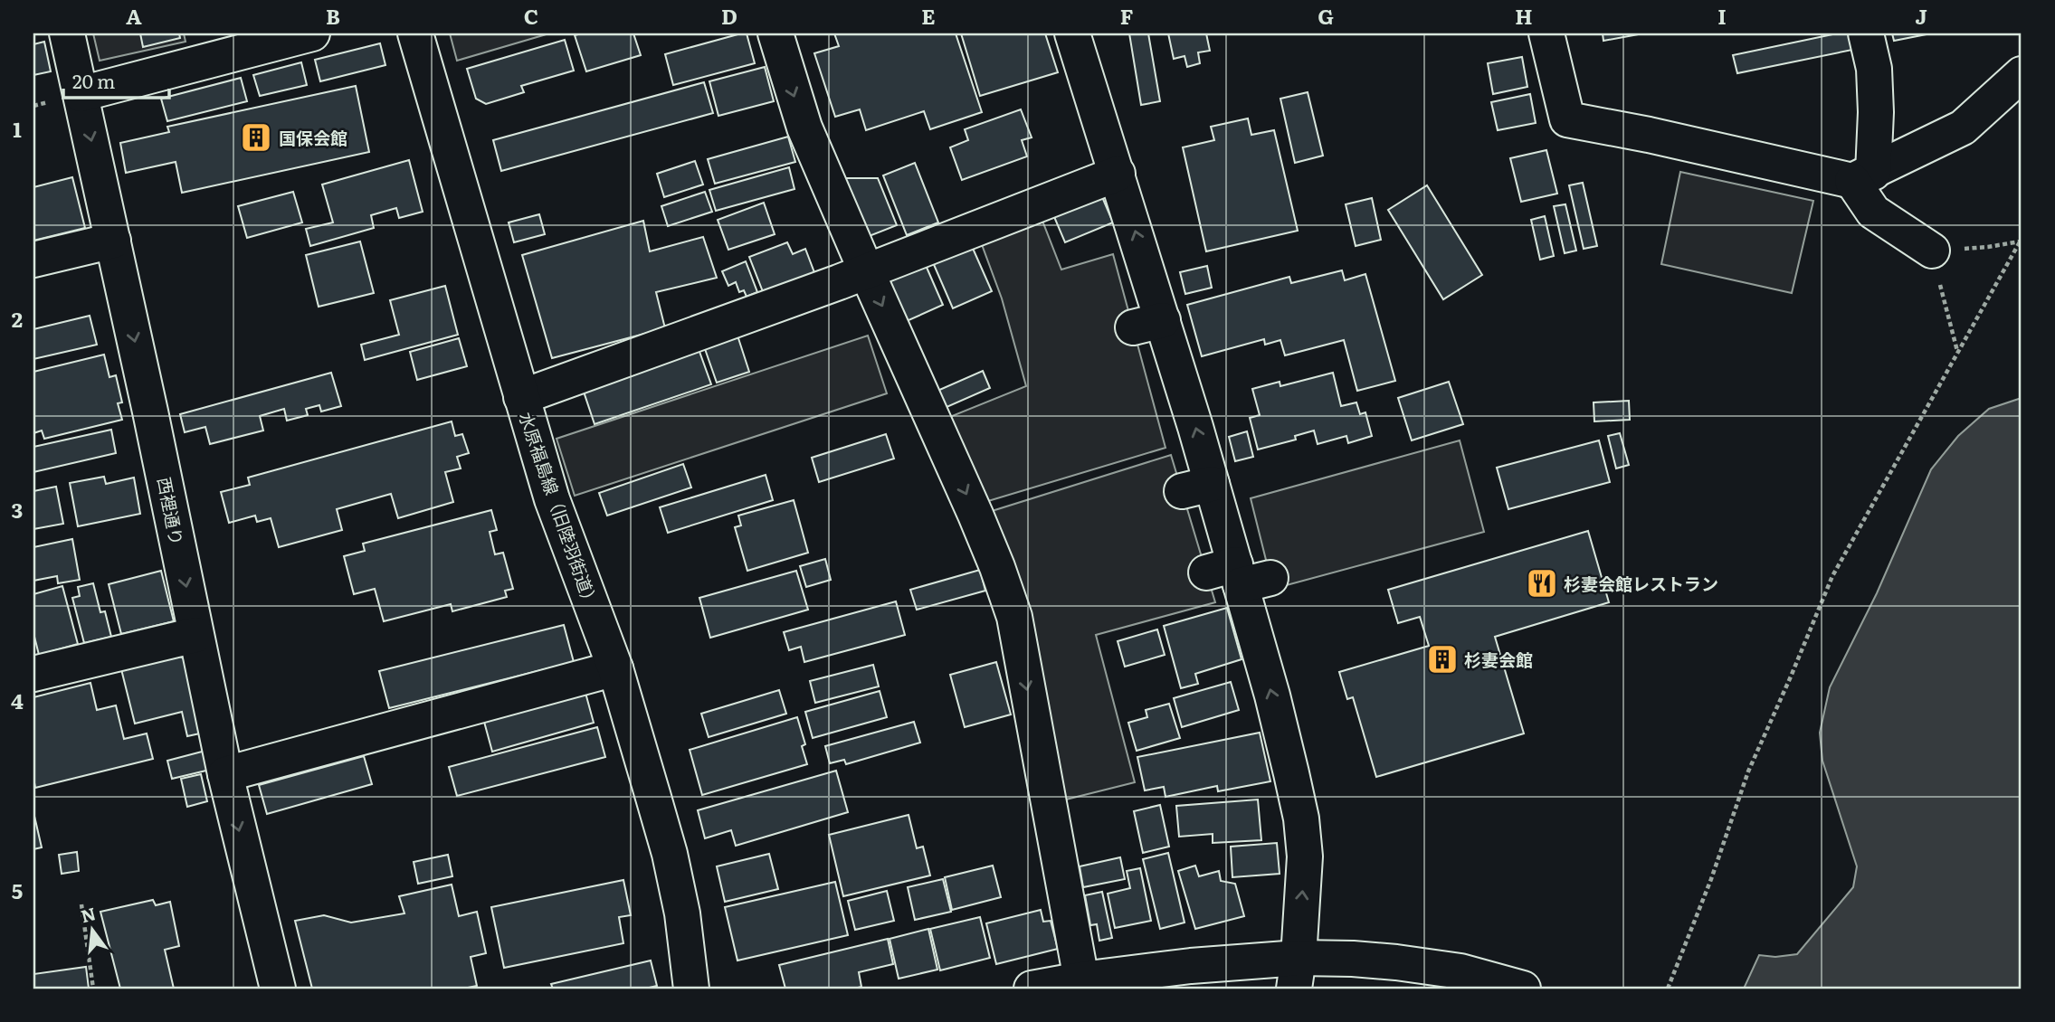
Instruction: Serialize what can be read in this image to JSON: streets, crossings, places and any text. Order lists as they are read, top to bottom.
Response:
{
  "streets": {
    "street": ["水原福島線（旧陸羽街道）", "西裡通り"]
  },
  "one_way": ["西裡通り"],
  "places": {
    "building": ["国保会館", "杉妻会館"],
    "restaurant": ["杉妻会館レストラン"]
  },
  "scale_bar": "20 m",
  "north": "top",
  "grid": {
    "columns": [
      "A",
      "B",
      "C",
      "D",
      "E",
      "F",
      "G",
      "H",
      "I",
      "J"
    ],
    "rows": [
      "1",
      "2",
      "3",
      "4",
      "5"
    ]
  }
}
